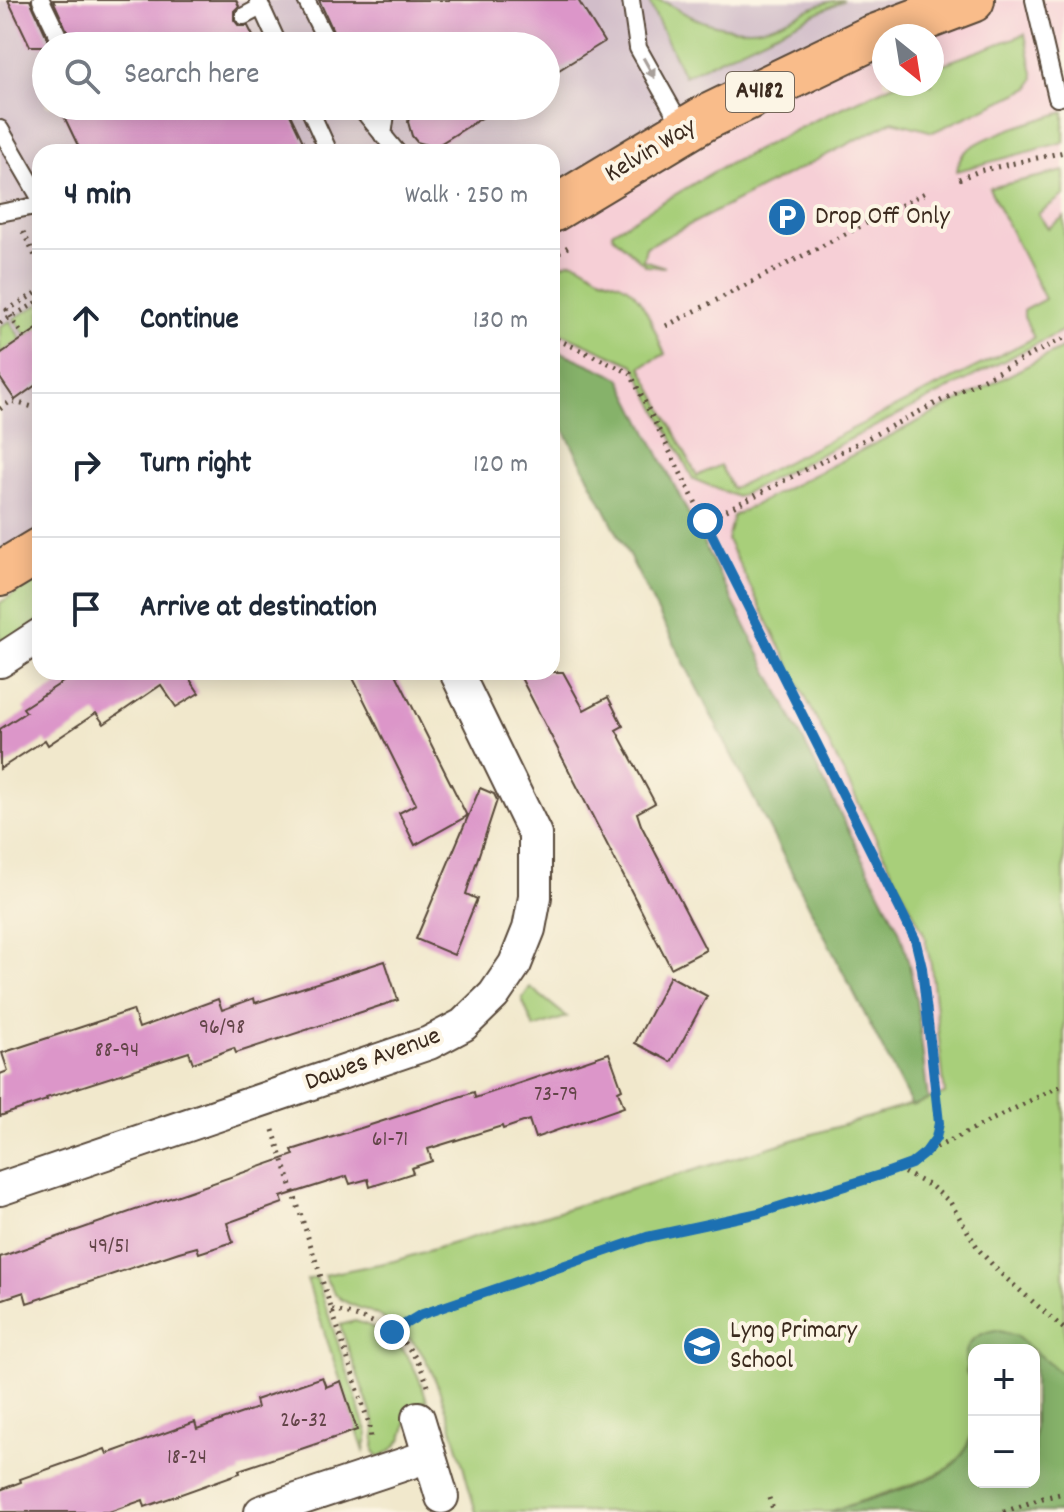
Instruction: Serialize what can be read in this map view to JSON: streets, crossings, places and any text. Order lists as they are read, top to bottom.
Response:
{
  "streets": {
    "main road": ["A4182", "Kelvin Way"],
    "street": ["Dawes Avenue"]
  },
  "places": {
    "parking": ["Drop Off Only"],
    "school or university": ["Lyng Primary School"]
  },
  "house_numbers": [
    "96/98",
    "88-94",
    "73-79",
    "61-71",
    "49/51",
    "26-32",
    "18-24"
  ],
  "north": "bottom right",
  "page": {
    "search": "Search here",
    "heading": ["4 min", "Walk · 250 m"],
    "list": [
      ["Continue", "130 m"],
      ["Turn right", "120 m"],
      "Arrive at destination"
    ],
    "map_buttons": ["+", "−"]
  }
}
